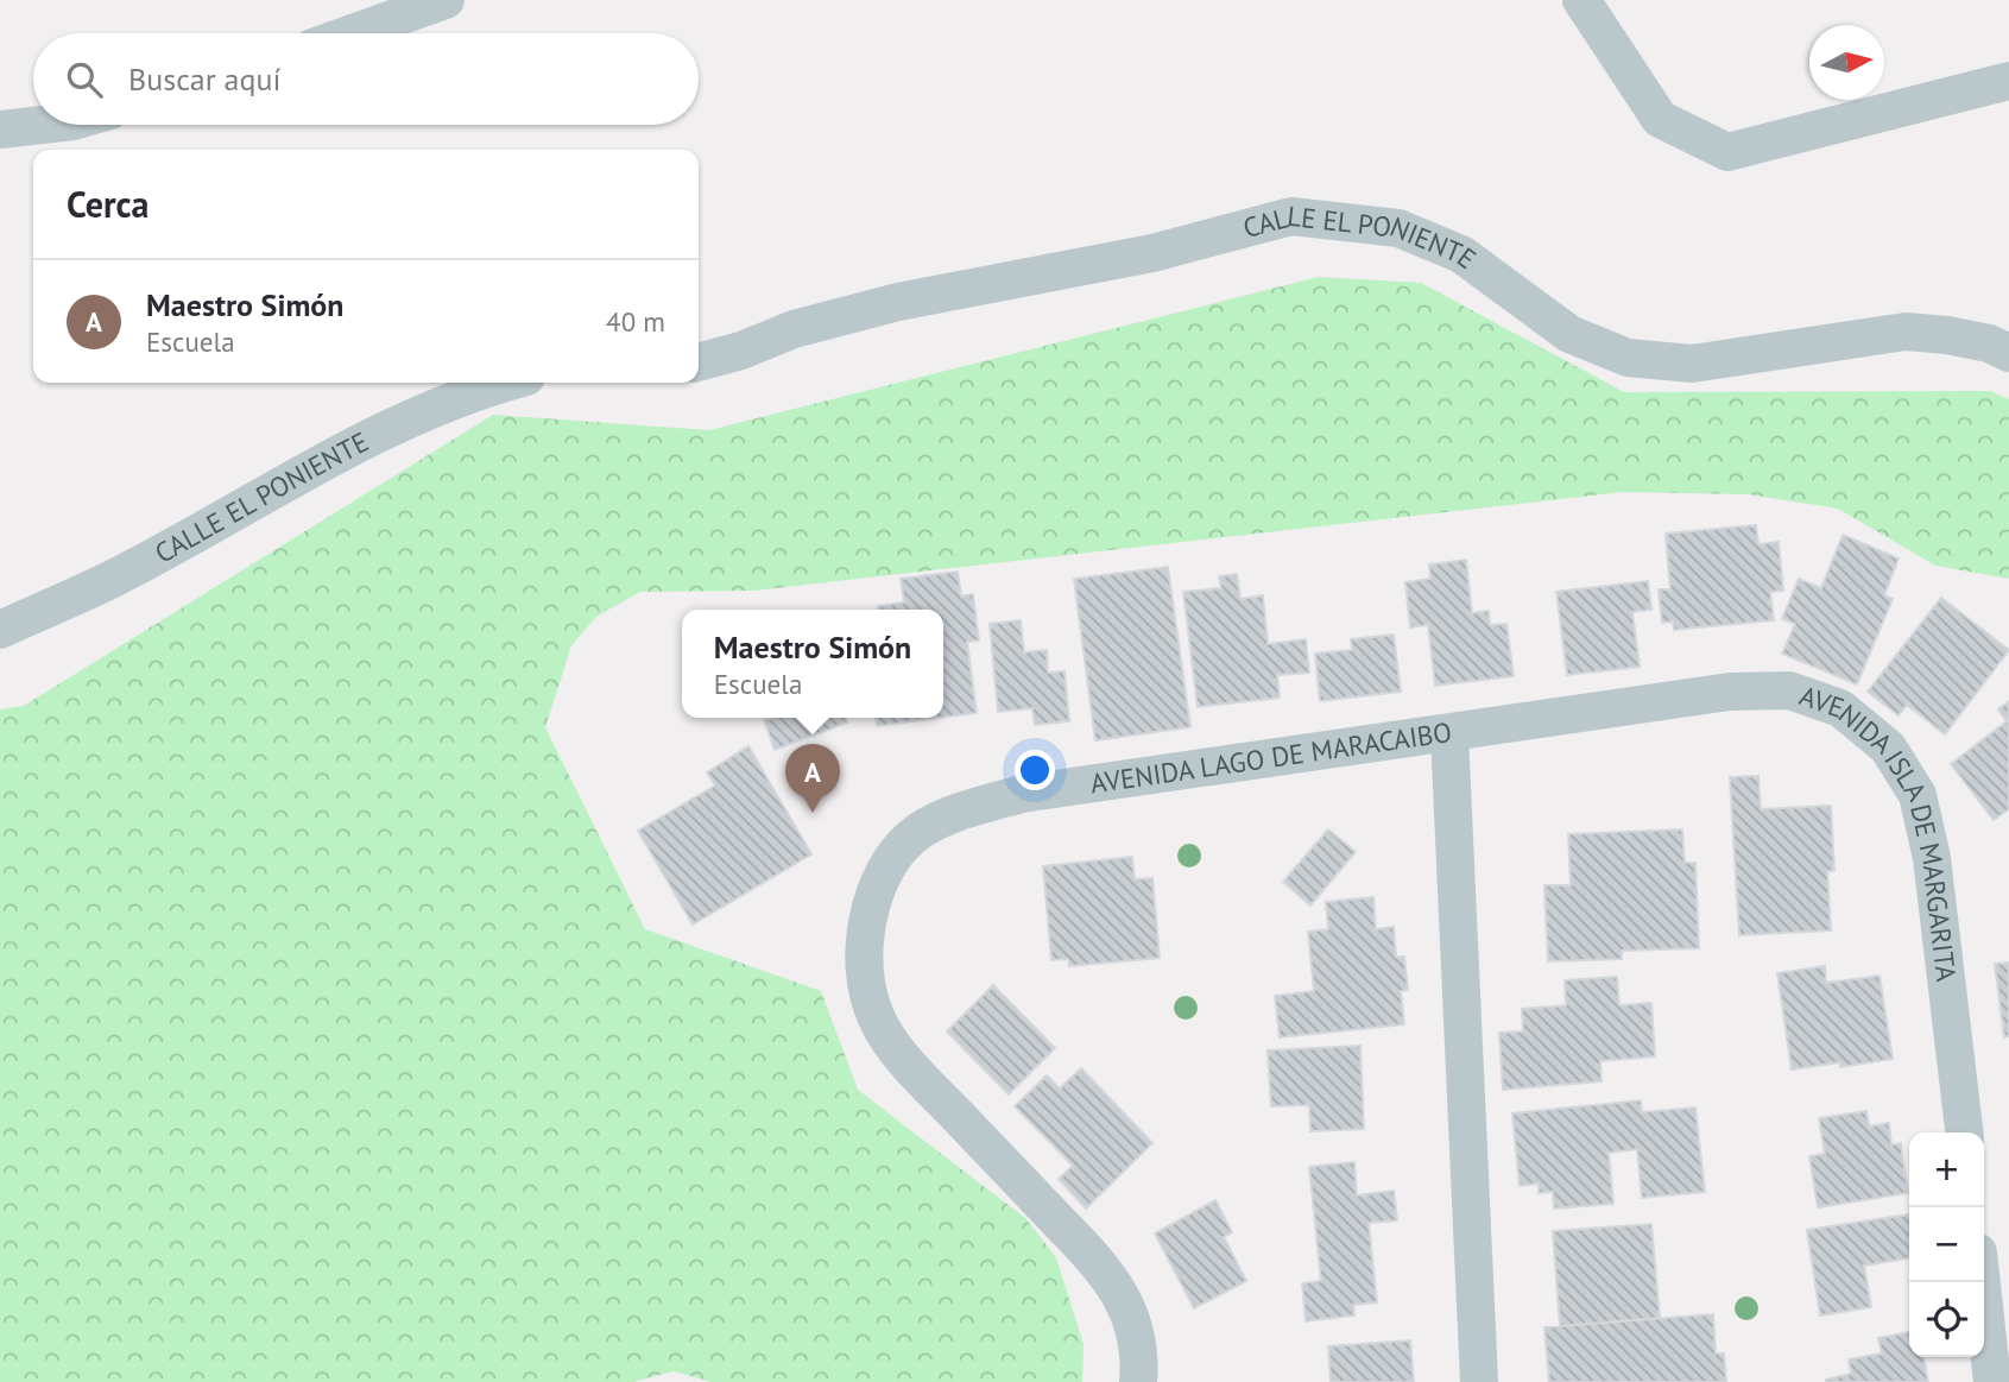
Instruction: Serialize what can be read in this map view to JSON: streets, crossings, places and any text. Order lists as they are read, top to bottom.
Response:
{
  "streets": {
    "street": ["CALLE EL PONIENTE", "AVENIDA LAGO DE MARACAIBO", "AVENIDA ISLA DE MARGARITA"]
  },
  "crossings": [
    ["AVENIDA LAGO DE MARACAIBO", "AVENIDA ISLA DE MARGARITA"]
  ],
  "north": "right",
  "page": {
    "search": "Buscar aquí",
    "heading": "Cerca",
    "list": [
      {
        "mark": "A",
        "name": "Maestro Simón",
        "note": "Escuela",
        "value": "40 m"
      }
    ],
    "popup": ["Maestro Simón", "Escuela"],
    "pins": "A",
    "map_buttons": ["+", "−"]
  }
}
